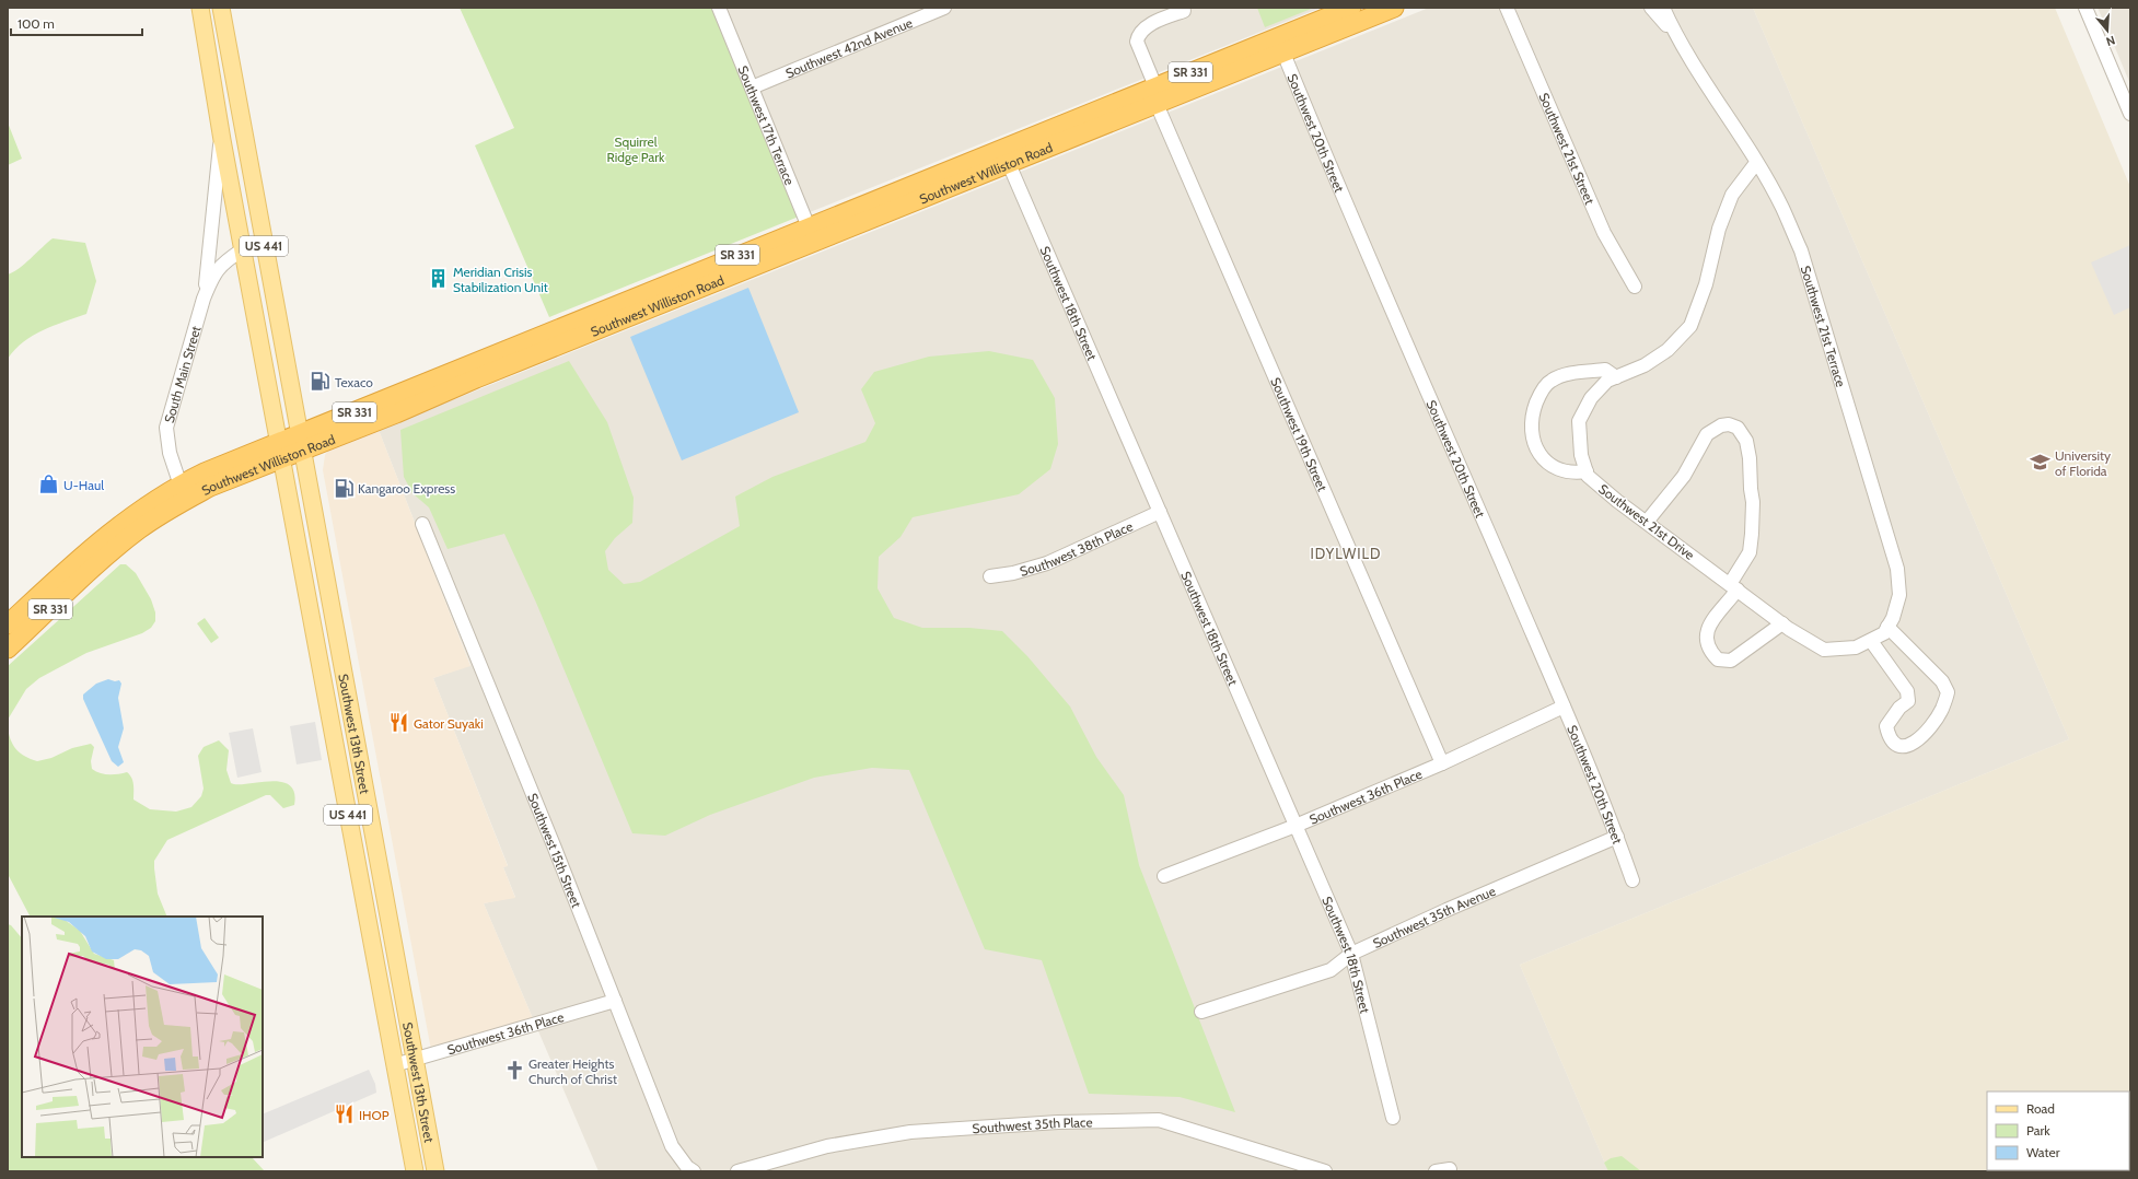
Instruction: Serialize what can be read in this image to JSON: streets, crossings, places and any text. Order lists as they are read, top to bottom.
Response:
{
  "streets": {
    "highway": ["SR 331", "Southwest Williston Road"],
    "main road": ["US 441", "Southwest 13th Street"],
    "street": [
      "Southwest 42nd Avenue",
      "Southwest 17th Terrace",
      "Southwest 20th Street",
      "Southwest 21st Street",
      "Southwest 18th Street",
      "Southwest 21st Terrace",
      "South Main Street",
      "Southwest 19th Street",
      "Southwest 21st Drive",
      "Southwest 38th Place",
      "Southwest 36th Place",
      "Southwest 15th Street",
      "Southwest 35th Avenue",
      "Southwest 35th Place"
    ]
  },
  "crossings": [
    ["Southwest 42nd Avenue", "Southwest 17th Terrace"],
    ["Southwest 17th Terrace", "Southwest Williston Road"],
    ["Southwest 20th Street", "Southwest Williston Road"],
    ["Southwest 20th Street", "Southwest 36th Place"],
    ["Southwest 20th Street", "Southwest 35th Avenue"],
    ["Southwest Williston Road", "US 441"],
    ["Southwest Williston Road", "Southwest 18th Street"],
    ["Southwest Williston Road", "South Main Street"],
    ["Southwest Williston Road", "Southwest 19th Street"],
    ["Southwest Williston Road", "Southwest 13th Street"],
    ["US 441", "South Main Street"],
    ["US 441", "Southwest 13th Street"],
    ["Southwest 18th Street", "Southwest 38th Place"],
    ["Southwest 18th Street", "Southwest 36th Place"],
    ["Southwest 18th Street", "Southwest 35th Avenue"],
    ["Southwest 21st Terrace", "Southwest 21st Drive"],
    ["Southwest 19th Street", "Southwest 36th Place"],
    ["Southwest 13th Street", "Southwest 36th Place"],
    ["Southwest 36th Place", "Southwest 15th Street"]
  ],
  "districts": ["IDYLWILD"],
  "parks": ["Squirrel Ridge Park"],
  "places": {
    "building": ["Meridian Crisis Stabilization Unit"],
    "fuel station": ["Texaco", "Kangaroo Express"],
    "school or university": ["University of Florida"],
    "shop": ["U-Haul"],
    "restaurant": ["Gator Suyaki", "IHOP"],
    "church": ["Greater Heights Church of Christ"]
  },
  "legend": ["Road", "Park", "Water"],
  "scale_bar": "100 m",
  "north": "bottom"
}
